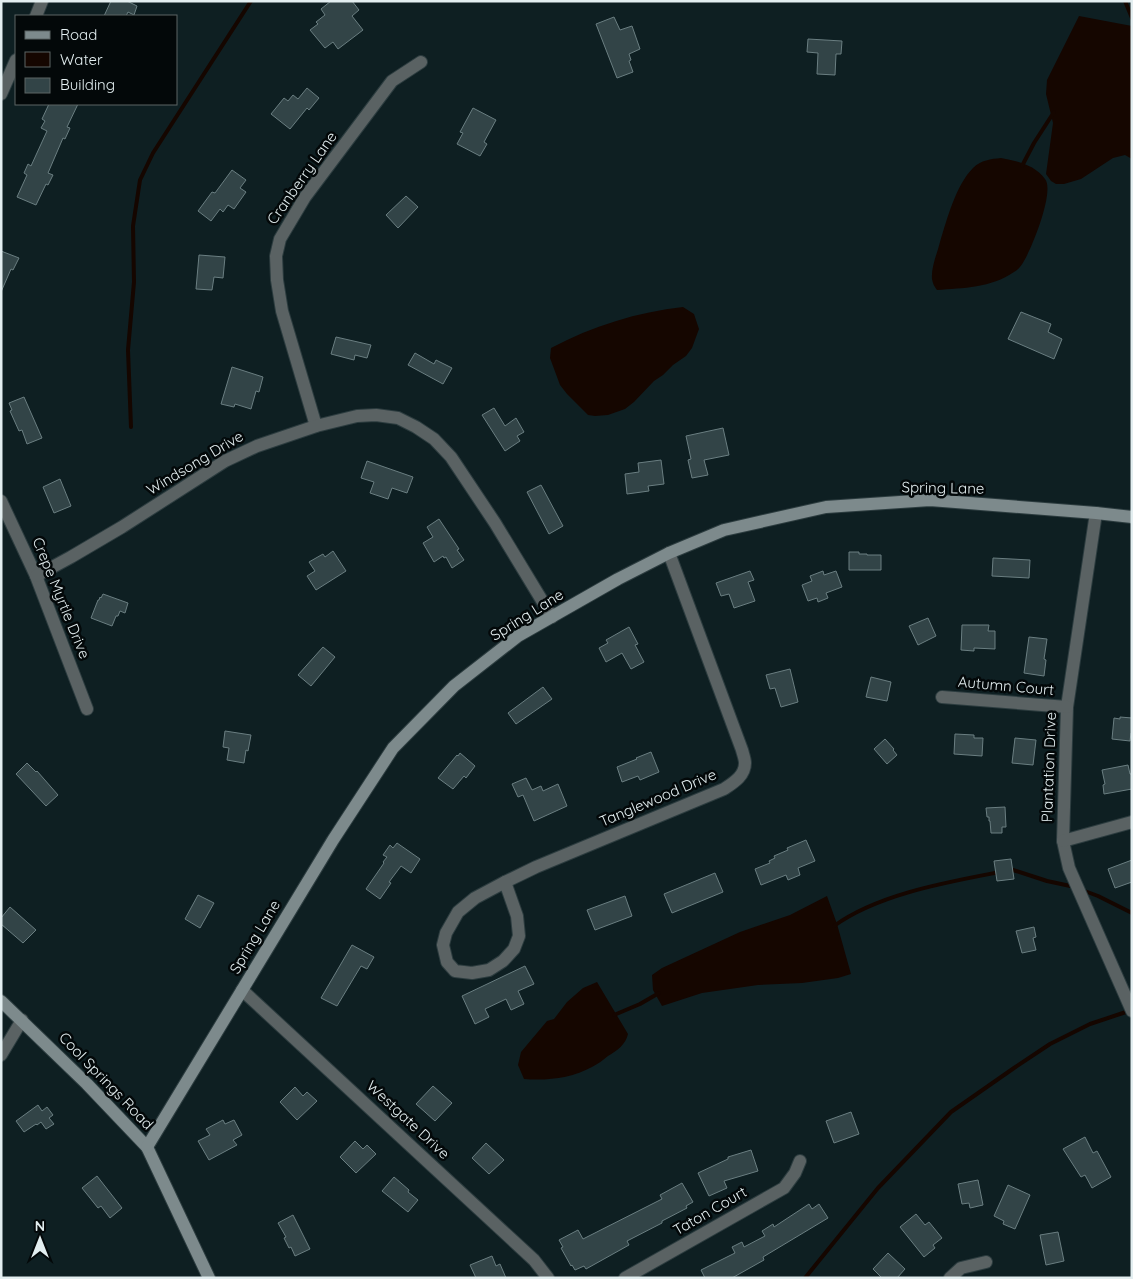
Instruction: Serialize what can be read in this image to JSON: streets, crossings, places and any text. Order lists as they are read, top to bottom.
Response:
{
  "streets": {
    "street": [
      "Cranberry Lane",
      "Windsong Drive",
      "Spring Lane",
      "Crepe Myrtle Drive",
      "Autumn Court",
      "Plantation Drive",
      "Tanglewood Drive",
      "Cool Springs Road",
      "Westgate Drive",
      "Taton Court"
    ]
  },
  "crossings": [
    ["Cranberry Lane", "Windsong Drive"],
    ["Windsong Drive", "Spring Lane"],
    ["Windsong Drive", "Crepe Myrtle Drive"],
    ["Spring Lane", "Plantation Drive"],
    ["Spring Lane", "Tanglewood Drive"],
    ["Spring Lane", "Cool Springs Road"],
    ["Spring Lane", "Westgate Drive"],
    ["Autumn Court", "Plantation Drive"]
  ],
  "legend": ["Road", "Water", "Building"],
  "north": "top"
}
